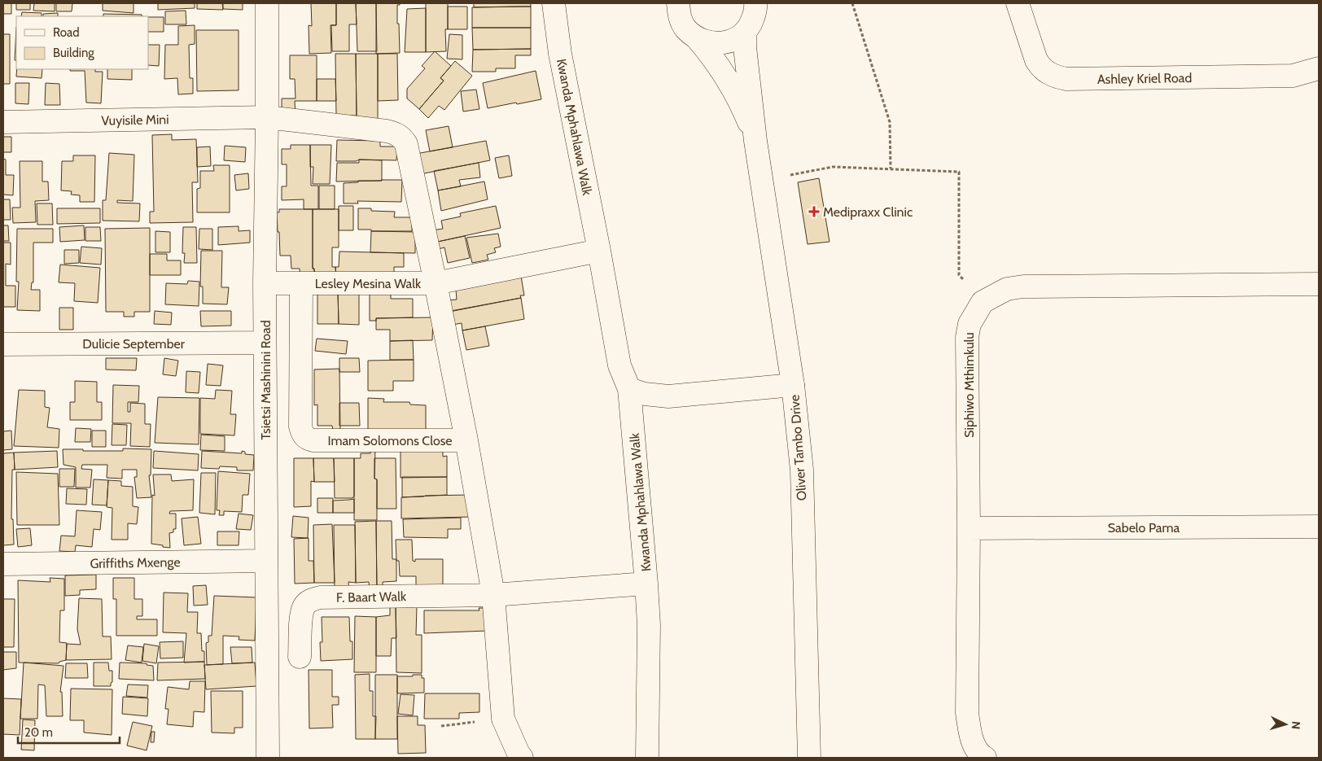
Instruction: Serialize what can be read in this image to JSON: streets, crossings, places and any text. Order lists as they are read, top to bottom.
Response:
{
  "streets": {
    "street": [
      "Ashley Kriel Road",
      "Vuyisile Mini",
      "Kwanda Mphahlawa Walk",
      "Lesley Mesina Walk",
      "Dulicie September",
      "Tsietsi Mashinini Road",
      "Siphiwo Mthimkulu",
      "Imam Solomons Close",
      "Oliver Tambo Drive",
      "Sabelo Pama",
      "Griffiths Mxenge",
      "F. Baart Walk"
    ]
  },
  "crossings": [
    ["Vuyisile Mini", "Tsietsi Mashinini Road"],
    ["Kwanda Mphahlawa Walk", "F. Baart Walk"],
    ["Lesley Mesina Walk", "Tsietsi Mashinini Road"],
    ["Lesley Mesina Walk", "Imam Solomons Close"],
    ["Dulicie September", "Tsietsi Mashinini Road"],
    ["Tsietsi Mashinini Road", "Griffiths Mxenge"],
    ["Siphiwo Mthimkulu", "Sabelo Pama"]
  ],
  "places": {
    "health": ["Medipraxx Clinic"]
  },
  "legend": ["Road", "Building"],
  "scale_bar": "20 m",
  "north": "right"
}
